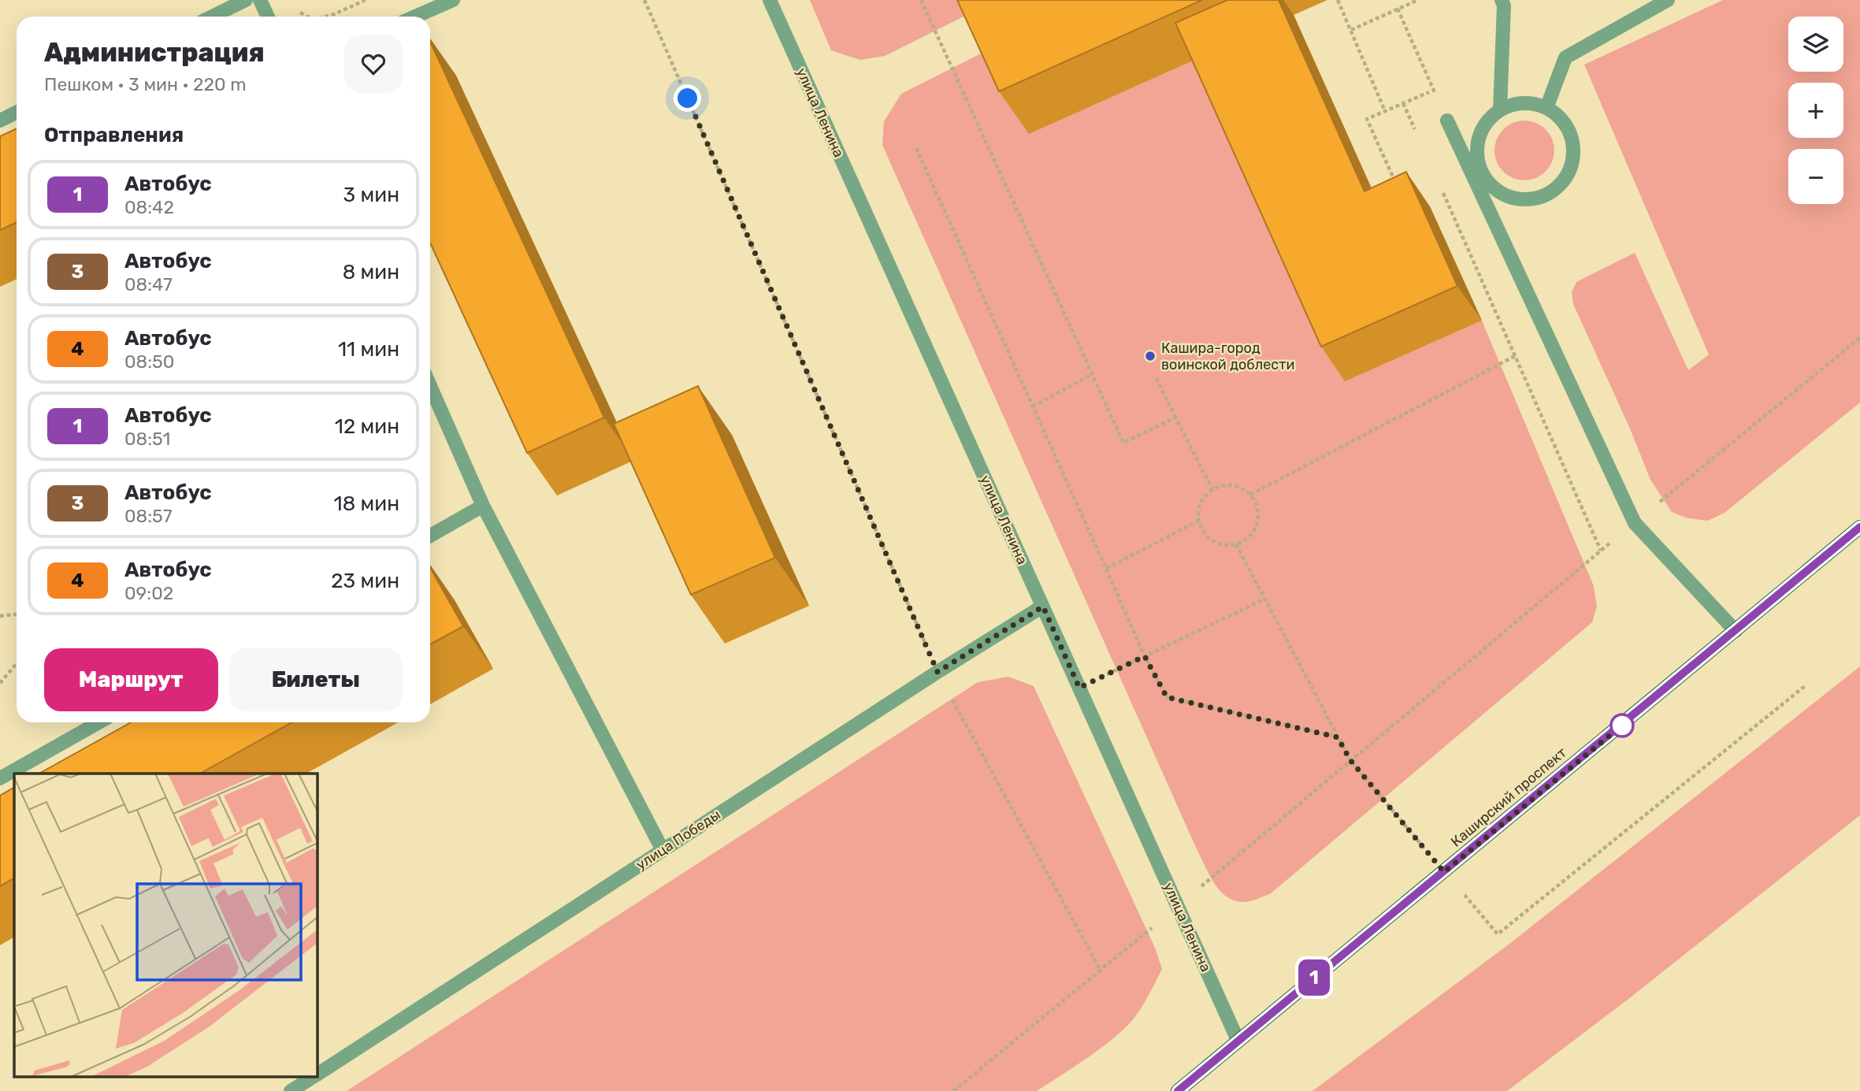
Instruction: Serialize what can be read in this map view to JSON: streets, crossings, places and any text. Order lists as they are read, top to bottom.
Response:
{
  "streets": {
    "main road": ["Каширский проспект"],
    "street": ["улица Ленина", "улица Победы"]
  },
  "crossings": [
    ["улица Ленина", "Каширский проспект"],
    ["улица Ленина", "улица Победы"]
  ],
  "places": ["Кашира-город воинской доблести"],
  "lines": ["bus line 1"],
  "page": {
    "on_map": "1",
    "map_buttons": ["+", "−"],
    "heading": [
      ["Администрация", "Пешком · 3 мин · 220 m"],
      "Отправления"
    ],
    "list": [
      {
        "mark": "1",
        "name": "Автобус",
        "note": "08:42",
        "value": "3 мин"
      },
      {
        "mark": "3",
        "name": "Автобус",
        "note": "08:47",
        "value": "8 мин"
      },
      {
        "mark": "4",
        "name": "Автобус",
        "note": "08:50",
        "value": "11 мин"
      },
      {
        "mark": "1",
        "name": "Автобус",
        "note": "08:51",
        "value": "12 мин"
      },
      {
        "mark": "3",
        "name": "Автобус",
        "note": "08:57",
        "value": "18 мин"
      },
      {
        "mark": "4",
        "name": "Автобус",
        "note": "09:02",
        "value": "23 мин"
      }
    ],
    "buttons": ["Маршрут", "Билеты"]
  }
}
